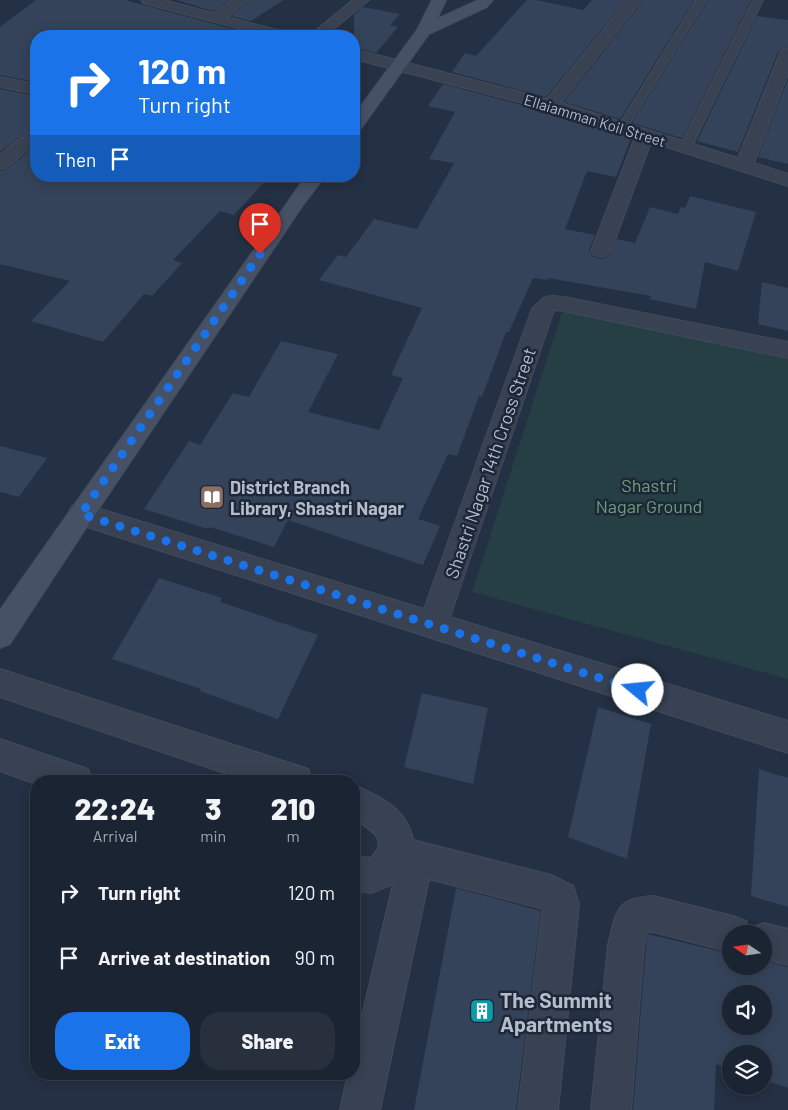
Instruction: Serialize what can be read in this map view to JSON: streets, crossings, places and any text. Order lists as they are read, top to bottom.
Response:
{
  "streets": {
    "street": ["Ellaiamman Koil Street", "Shastri Nagar 14th Cross Street"]
  },
  "parks": ["Shastri Nagar Ground"],
  "places": {
    "library": ["District Branch Library, Shastri Nagar"],
    "building": ["The Summit Apartments"]
  },
  "north": "left",
  "page": {
    "turn": ["120 m", "Turn right"],
    "then": "Then",
    "eta": [
      "22:24",
      "Arrival",
      "3",
      "min",
      "210",
      "m"
    ],
    "list": [
      {
        "name": "Turn right",
        "value": "120 m"
      },
      {
        "name": "Arrive at destination",
        "value": "90 m"
      }
    ],
    "buttons": ["Exit", "Share"]
  }
}
